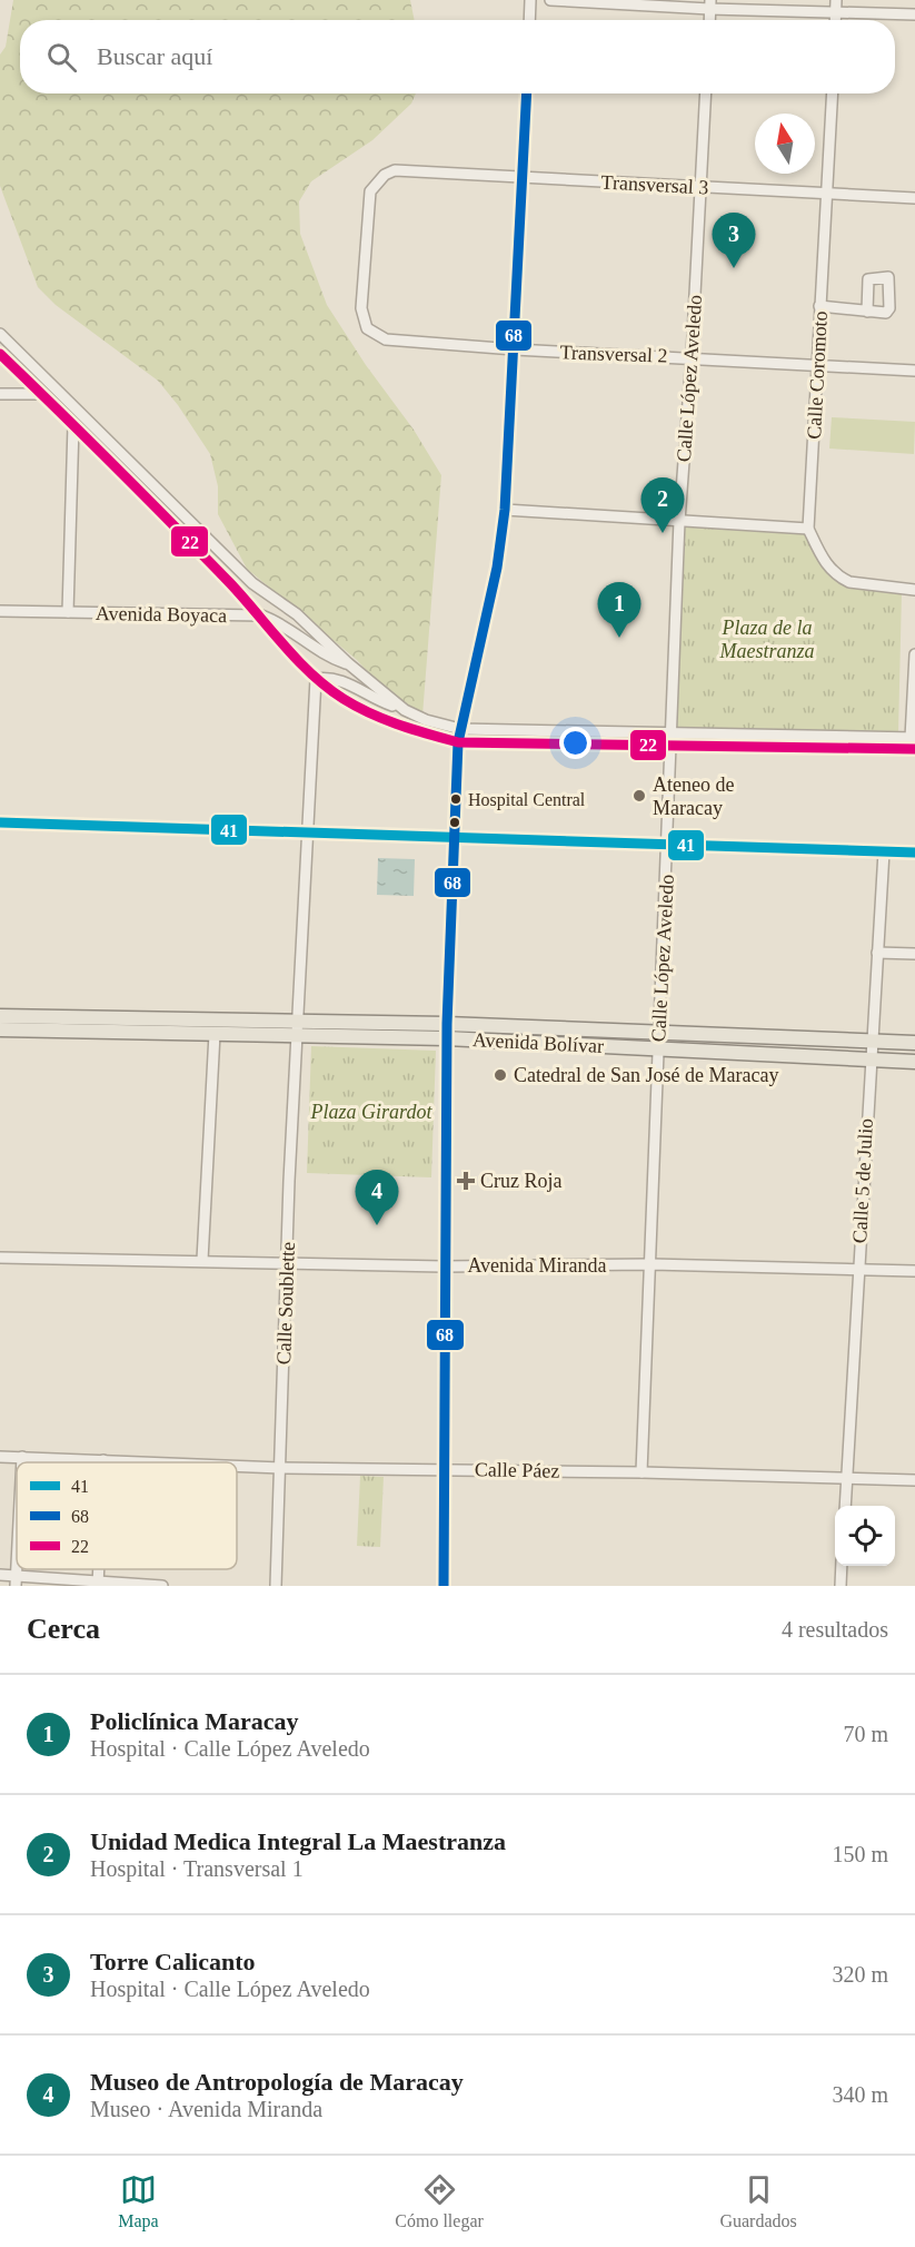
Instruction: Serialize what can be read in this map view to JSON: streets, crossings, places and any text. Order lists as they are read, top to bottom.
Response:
{
  "streets": {
    "main road": ["Avenida Bolívar"],
    "street": [
      "Transversal 3",
      "Transversal 2",
      "Calle Coromoto",
      "Calle López Aveledo",
      "Avenida Boyaca",
      "Calle 5 de Julio",
      "Avenida Miranda",
      "Calle Soublette",
      "Calle Páez"
    ]
  },
  "crossings": [
    ["Transversal 3", "Transversal 2"],
    ["Transversal 3", "Calle Coromoto"],
    ["Transversal 3", "Calle López Aveledo"],
    ["Transversal 2", "Calle Coromoto"],
    ["Transversal 2", "Calle López Aveledo"],
    ["Calle López Aveledo", "Avenida Bolívar"],
    ["Calle López Aveledo", "Avenida Miranda"],
    ["Calle López Aveledo", "Calle Páez"],
    ["Avenida Bolívar", "Calle 5 de Julio"],
    ["Avenida Bolívar", "Calle Soublette"],
    ["Calle 5 de Julio", "Avenida Miranda"],
    ["Calle 5 de Julio", "Calle Páez"],
    ["Avenida Miranda", "Calle Soublette"],
    ["Calle Soublette", "Calle Páez"]
  ],
  "parks": ["Plaza de la Maestranza", "Plaza Girardot"],
  "places": {
    "other": ["Ateneo de Maracay", "Hospital Central", "Catedral de San José de Maracay"],
    "health": ["Cruz Roja"]
  },
  "lines": ["transit line 68", "transit line 22", "transit line 41"],
  "legend": ["41", "68", "22"],
  "north": "top",
  "page": {
    "search": "Buscar aquí",
    "pins": [
      "3",
      "2",
      "1",
      "4"
    ],
    "heading": ["Cerca", "4 resultados"],
    "list": [
      {
        "mark": "1",
        "name": "Policlínica Maracay",
        "note": "Hospital · Calle López Aveledo",
        "value": "70 m"
      },
      {
        "mark": "2",
        "name": "Unidad Medica Integral La Maestranza",
        "note": "Hospital · Transversal 1",
        "value": "150 m"
      },
      {
        "mark": "3",
        "name": "Torre Calicanto",
        "note": "Hospital · Calle López Aveledo",
        "value": "320 m"
      },
      {
        "mark": "4",
        "name": "Museo de Antropología de Maracay",
        "note": "Museo · Avenida Miranda",
        "value": "340 m"
      }
    ],
    "nav": ["Mapa", "Cómo llegar", "Guardados"]
  }
}
